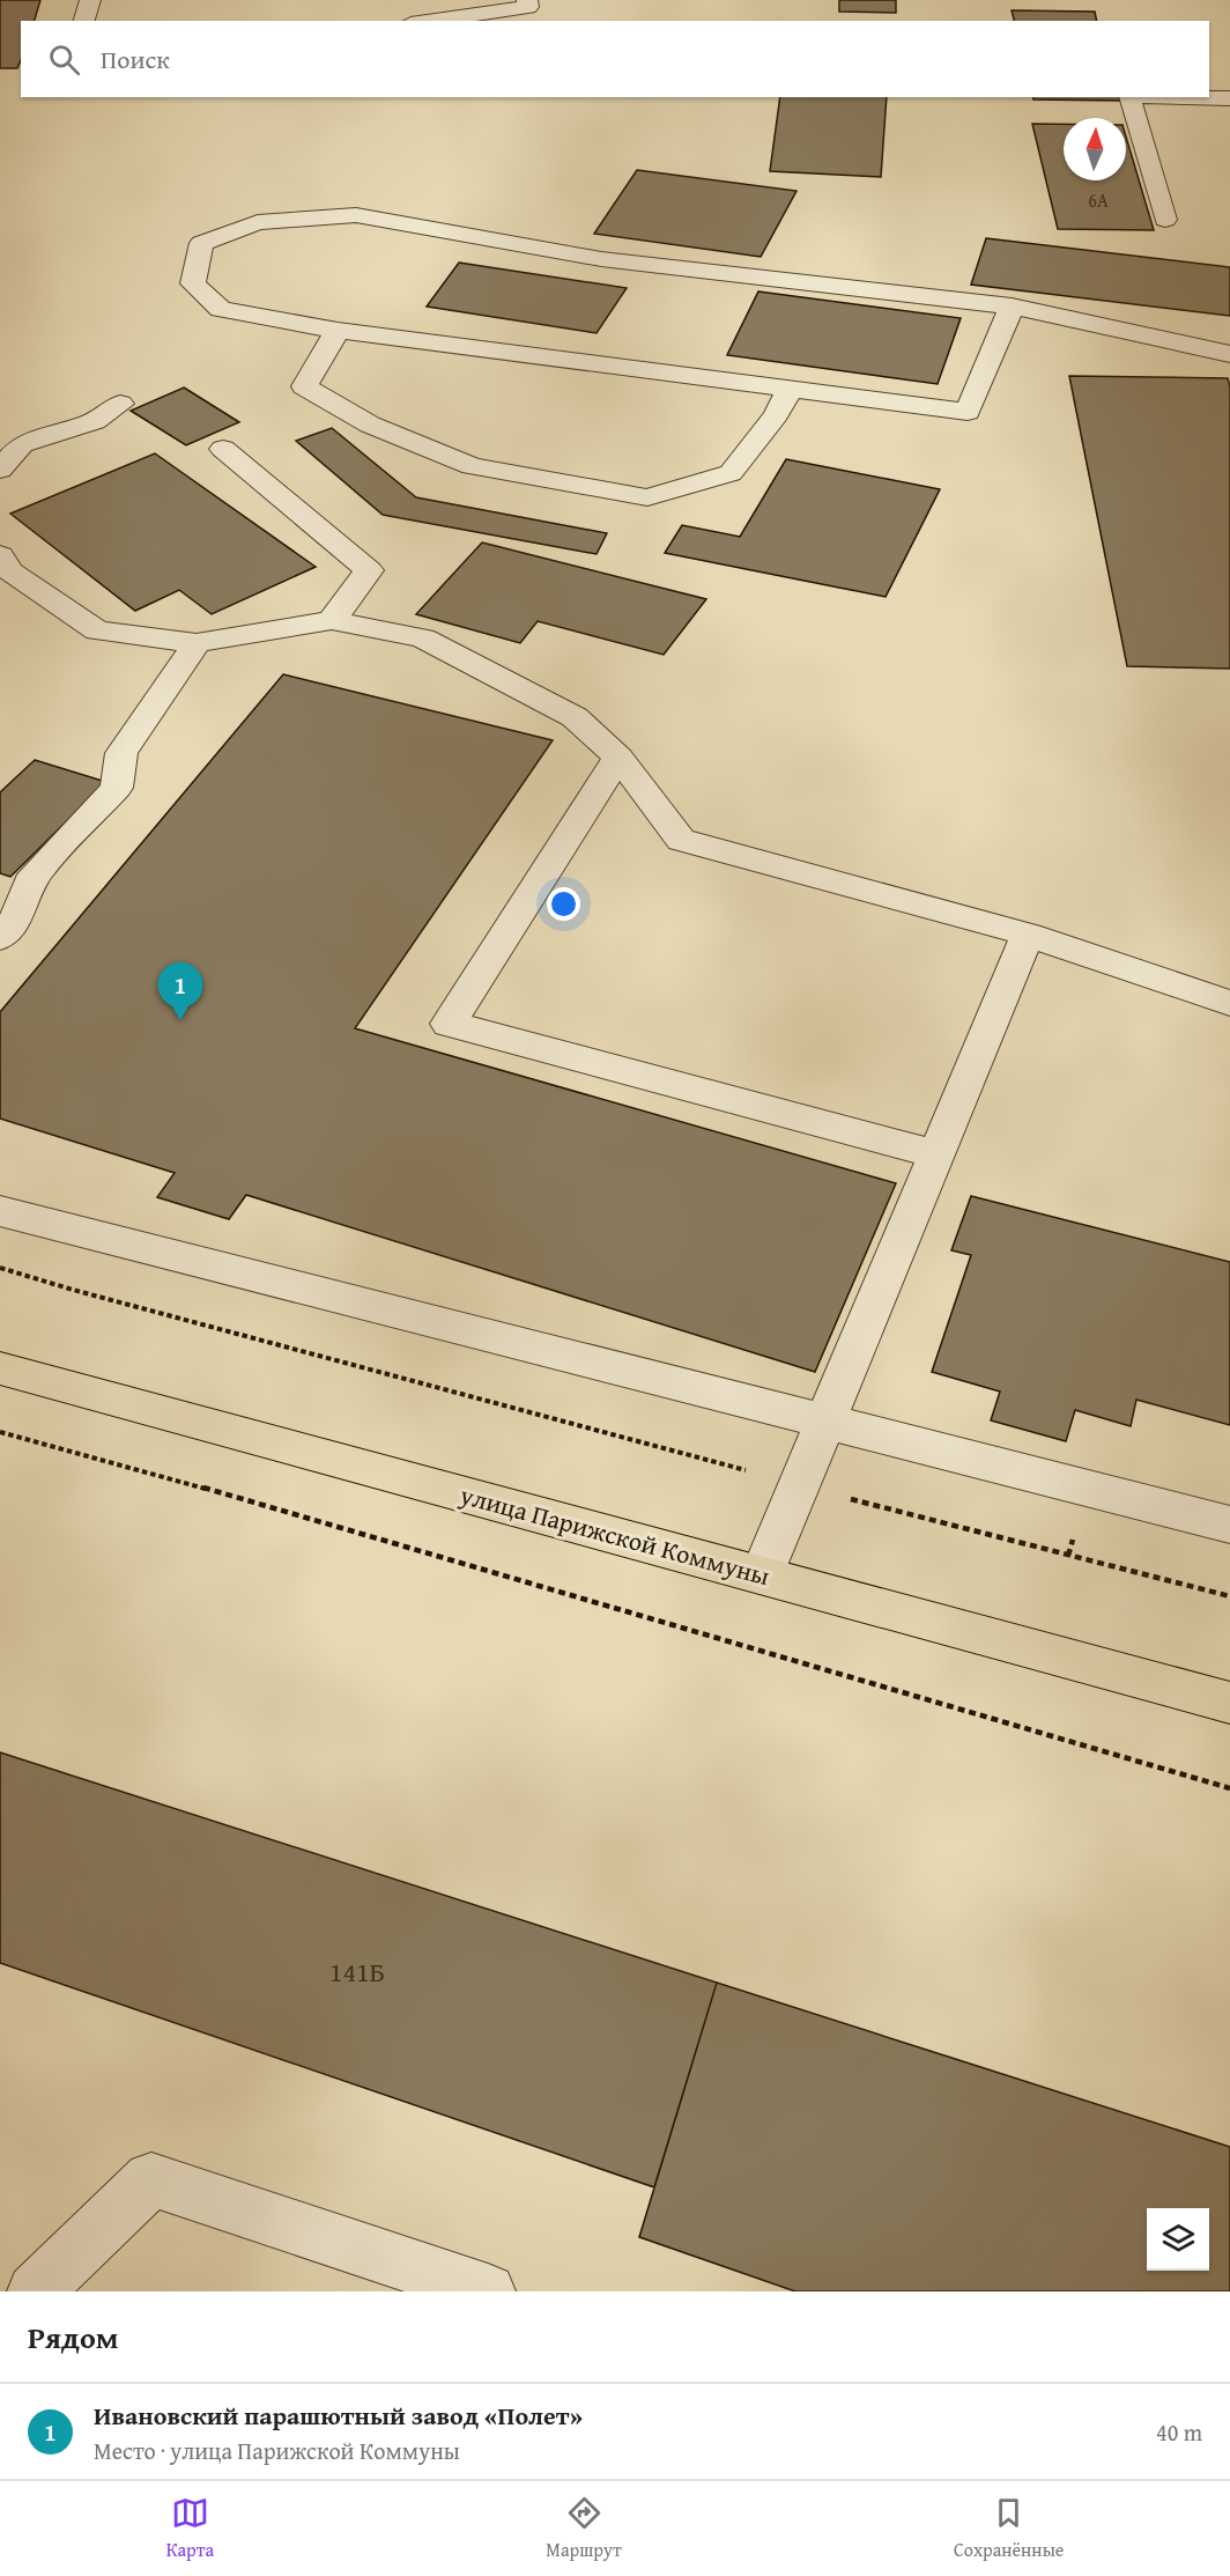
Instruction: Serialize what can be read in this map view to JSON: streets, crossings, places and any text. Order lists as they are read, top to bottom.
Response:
{
  "streets": {
    "main road": ["улица Парижской Коммуны"]
  },
  "house_numbers": ["6А", "141Б"],
  "north": "top",
  "page": {
    "search": "Поиск",
    "pins": "1",
    "heading": "Рядом",
    "list": [
      {
        "mark": "1",
        "name": "Ивановский парашютный завод «Полет»",
        "note": "Место · улица Парижской Коммуны",
        "value": "40 m"
      }
    ],
    "nav": ["Карта", "Маршрут", "Сохранённые"]
  }
}
